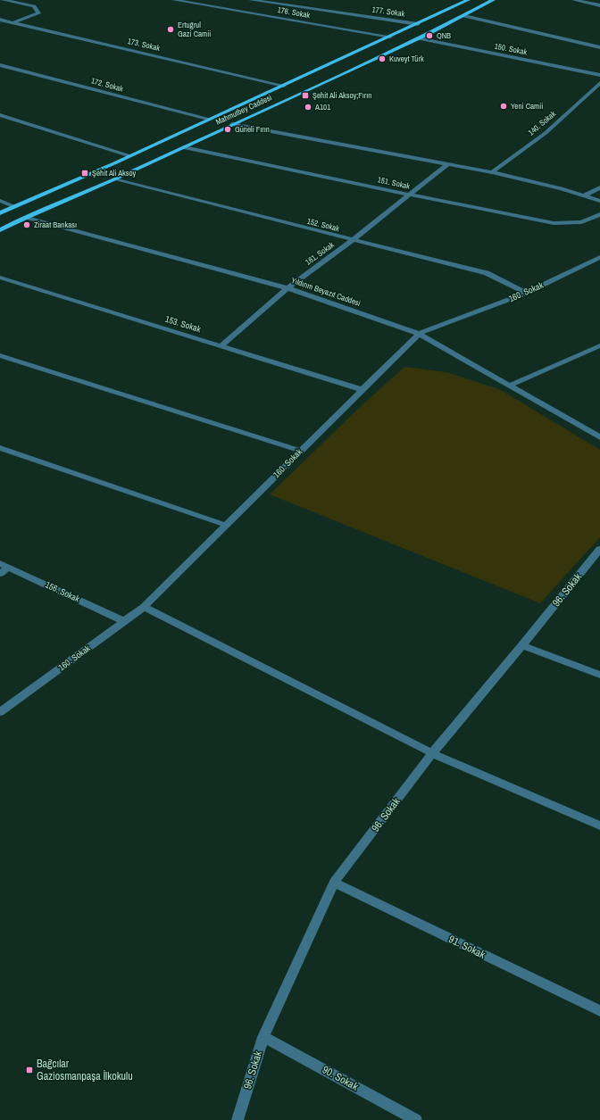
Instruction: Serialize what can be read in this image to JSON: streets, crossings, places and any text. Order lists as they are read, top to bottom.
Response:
{
  "streets": {
    "main road": ["Mahmutbey Caddesi"],
    "street": [
      "177. Sokak",
      "176. Sokak",
      "173. Sokak",
      "150. Sokak",
      "172. Sokak",
      "140. Sokak",
      "151. Sokak",
      "152. Sokak",
      "161. Sokak",
      "Yıldırım Beyazıt Caddesi",
      "160. Sokak",
      "153. Sokak",
      "96. Sokak",
      "156. Sokak",
      "91. Sokak",
      "90. Sokak"
    ]
  },
  "crossings": [
    ["177. Sokak", "Mahmutbey Caddesi"],
    ["176. Sokak", "Mahmutbey Caddesi"],
    ["173. Sokak", "Mahmutbey Caddesi"],
    ["150. Sokak", "Mahmutbey Caddesi"],
    ["172. Sokak", "Mahmutbey Caddesi"],
    ["Mahmutbey Caddesi", "151. Sokak"],
    ["Mahmutbey Caddesi", "152. Sokak"],
    ["Mahmutbey Caddesi", "Yıldırım Beyazıt Caddesi"],
    ["151. Sokak", "161. Sokak"],
    ["152. Sokak", "161. Sokak"],
    ["152. Sokak", "160. Sokak"],
    ["161. Sokak", "Yıldırım Beyazıt Caddesi"],
    ["161. Sokak", "153. Sokak"],
    ["Yıldırım Beyazıt Caddesi", "160. Sokak"],
    ["160. Sokak", "153. Sokak"],
    ["160. Sokak", "156. Sokak"],
    ["96. Sokak", "91. Sokak"],
    ["96. Sokak", "90. Sokak"]
  ],
  "places": {
    "other": [
      "Ertuğrul Gazi Camii",
      "QNB",
      "Kuveyt Türk",
      "Yeni Camii",
      "A101",
      "Güneli Fırın",
      "Ziraat Bankası"
    ],
    "transit": ["Şehit Ali Aksoy;Fırın", "Şehit Ali Aksoy", "Bağcılar Gaziosmanpaşa İlkokulu"]
  }
}
